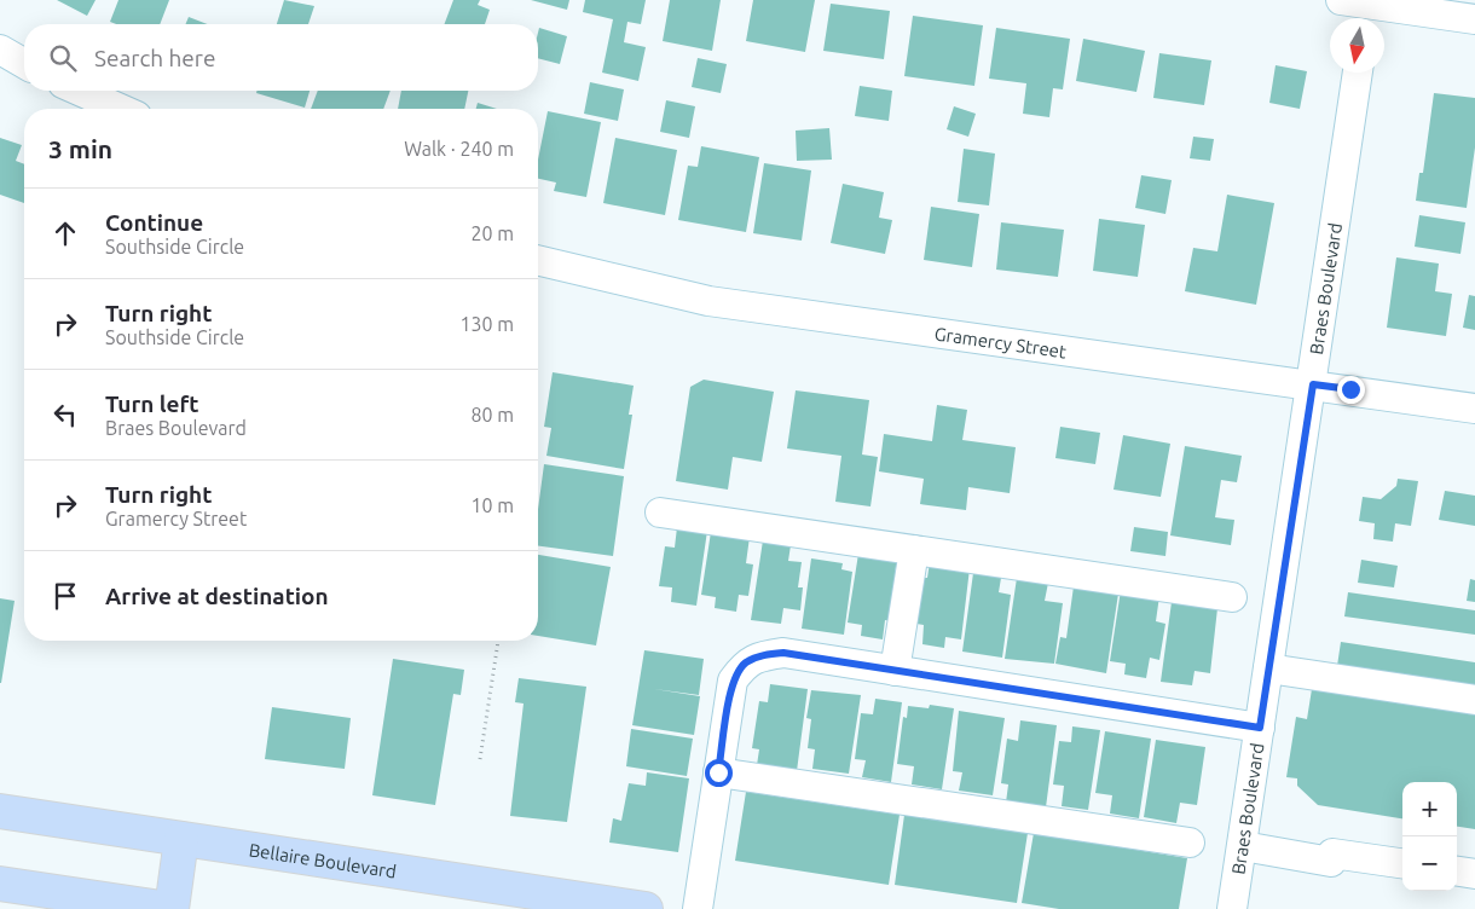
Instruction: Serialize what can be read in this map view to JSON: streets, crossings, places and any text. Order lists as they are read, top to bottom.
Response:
{
  "streets": {
    "main road": ["Bellaire Boulevard"],
    "street": ["Braes Boulevard", "Gramercy Street"]
  },
  "crossings": [
    ["Braes Boulevard", "Gramercy Street"]
  ],
  "north": "bottom",
  "page": {
    "search": "Search here",
    "heading": ["3 min", "Walk · 240 m"],
    "list": [
      ["Continue", "Southside Circle", "20 m"],
      ["Turn right", "Southside Circle", "130 m"],
      ["Turn left", "Braes Boulevard", "80 m"],
      ["Turn right", "Gramercy Street", "10 m"],
      "Arrive at destination"
    ],
    "map_buttons": ["+", "−"]
  }
}
